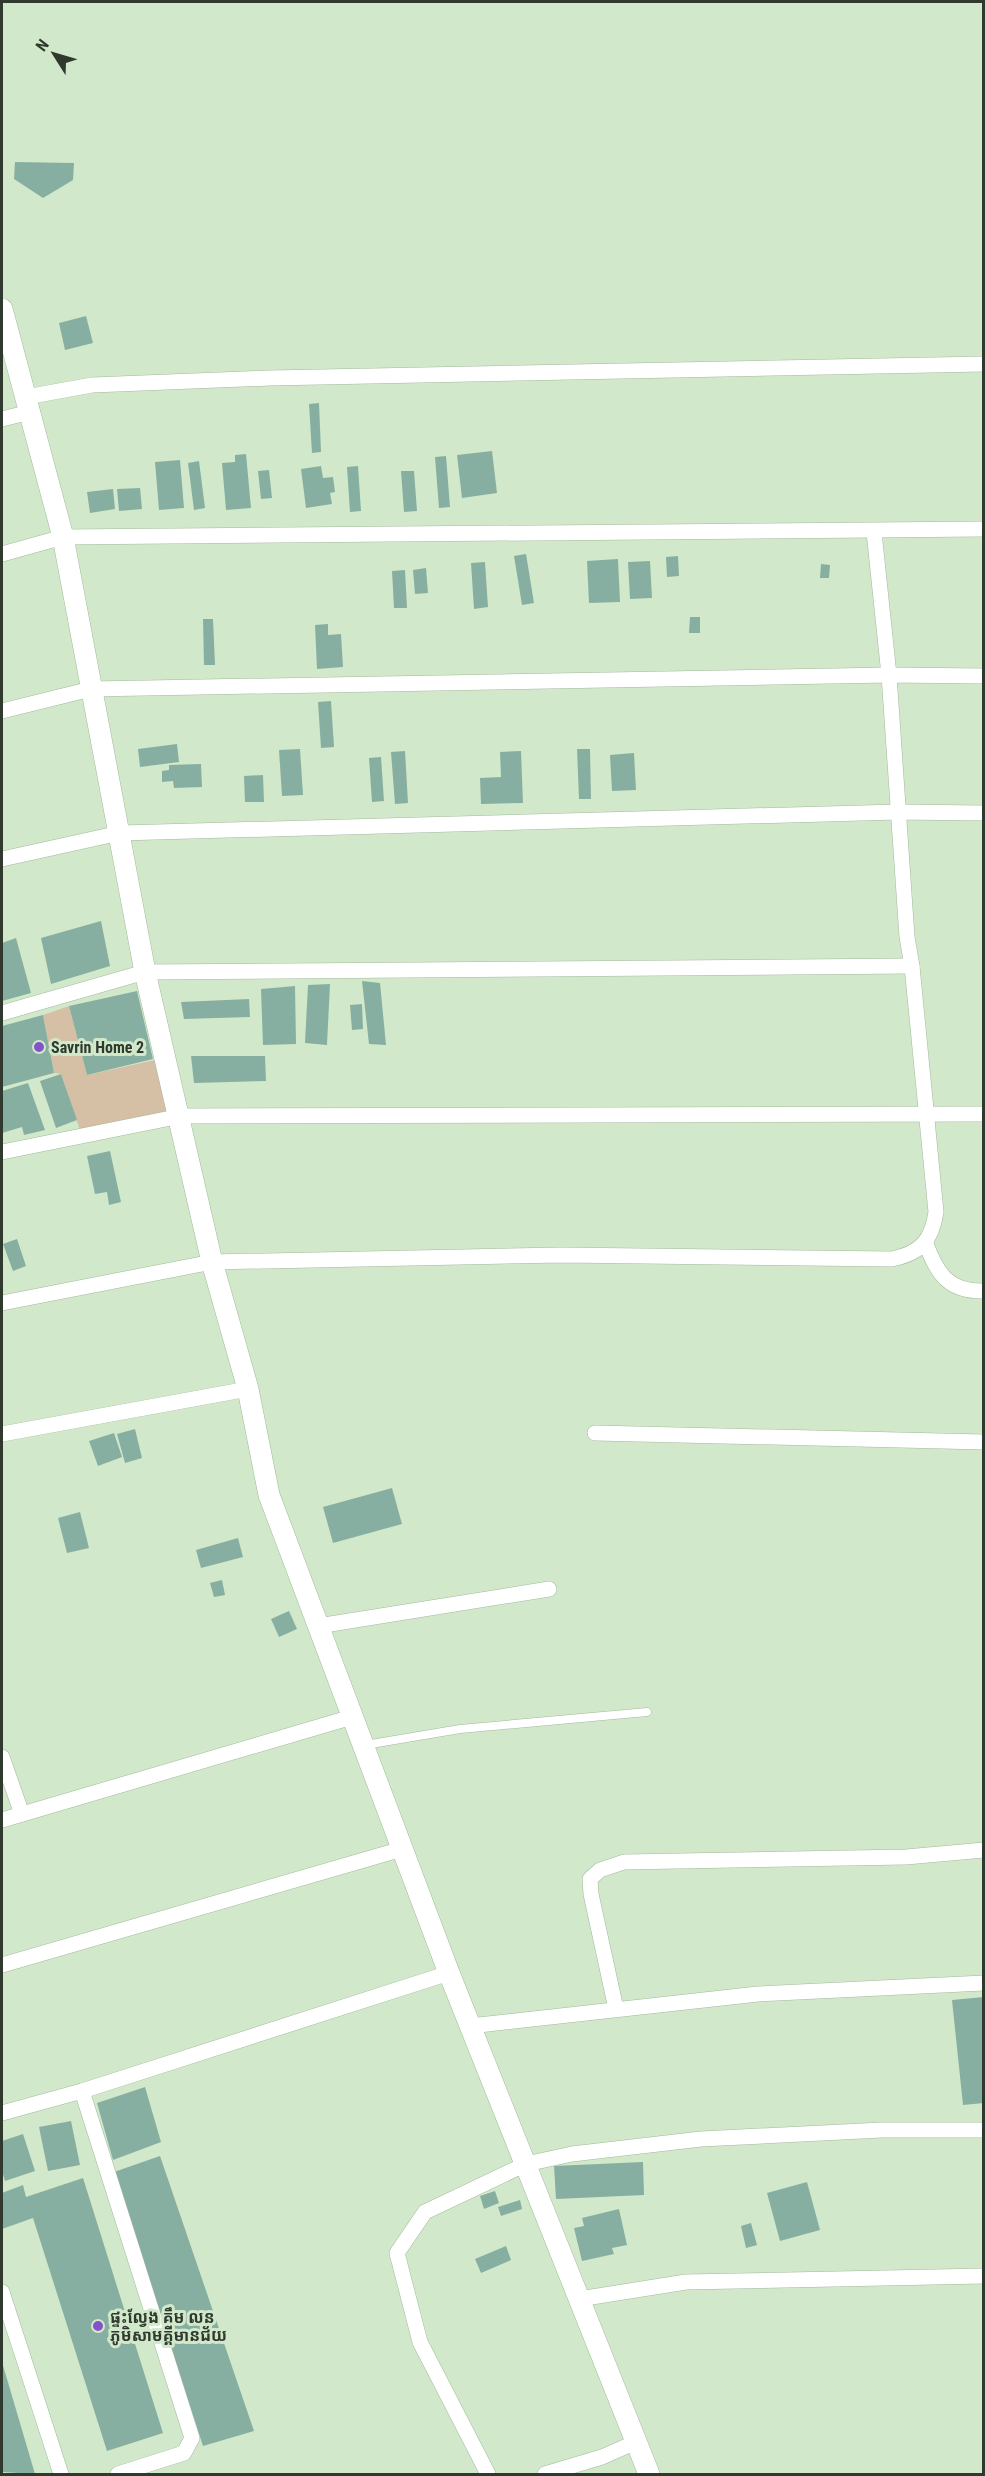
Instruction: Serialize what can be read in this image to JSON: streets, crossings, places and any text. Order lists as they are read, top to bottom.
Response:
{
  "places": ["Savrin Home 2", "ផ្ទះល្វែង គឹម លន ភូមិសាមគ្គីមានជ័យ"],
  "north": "top left"
}
